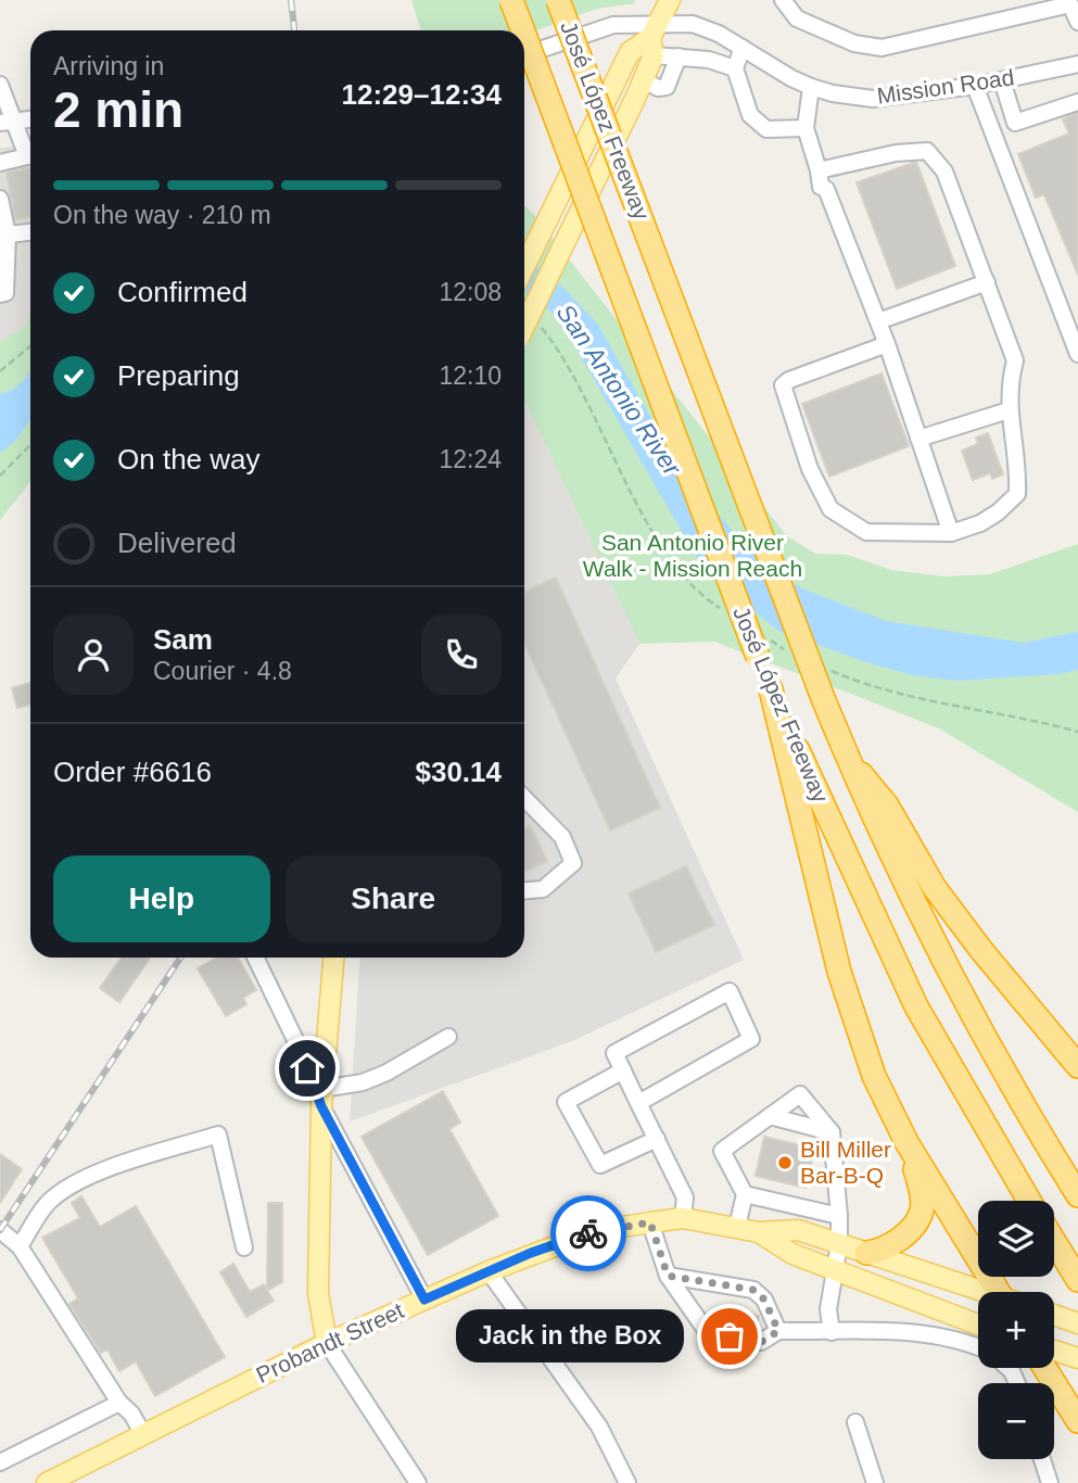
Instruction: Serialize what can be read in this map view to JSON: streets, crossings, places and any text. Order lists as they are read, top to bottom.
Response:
{
  "streets": {
    "highway": ["José López Freeway"],
    "main road": ["Probandt Street"],
    "street": ["Mission Road"]
  },
  "water": ["San Antonio River"],
  "parks": ["San Antonio River Walk - Mission Reach"],
  "places": ["Bill Miller Bar-B-Q", "Jack in the Box"],
  "page": {
    "heading": ["2 min", "Arriving in", "12:29–12:34"],
    "panel": [
      "Sam",
      "Courier · 4.8",
      "Order #6616",
      "$30.14"
    ],
    "bar": "On the way · 210 m",
    "list": [
      ["Confirmed", "12:08"],
      ["Preparing", "12:10"],
      ["On the way", "12:24"],
      "Delivered"
    ],
    "buttons": ["Help", "Share"],
    "map_buttons": ["+", "−"],
    "bubble": "Jack in the Box"
  }
}
